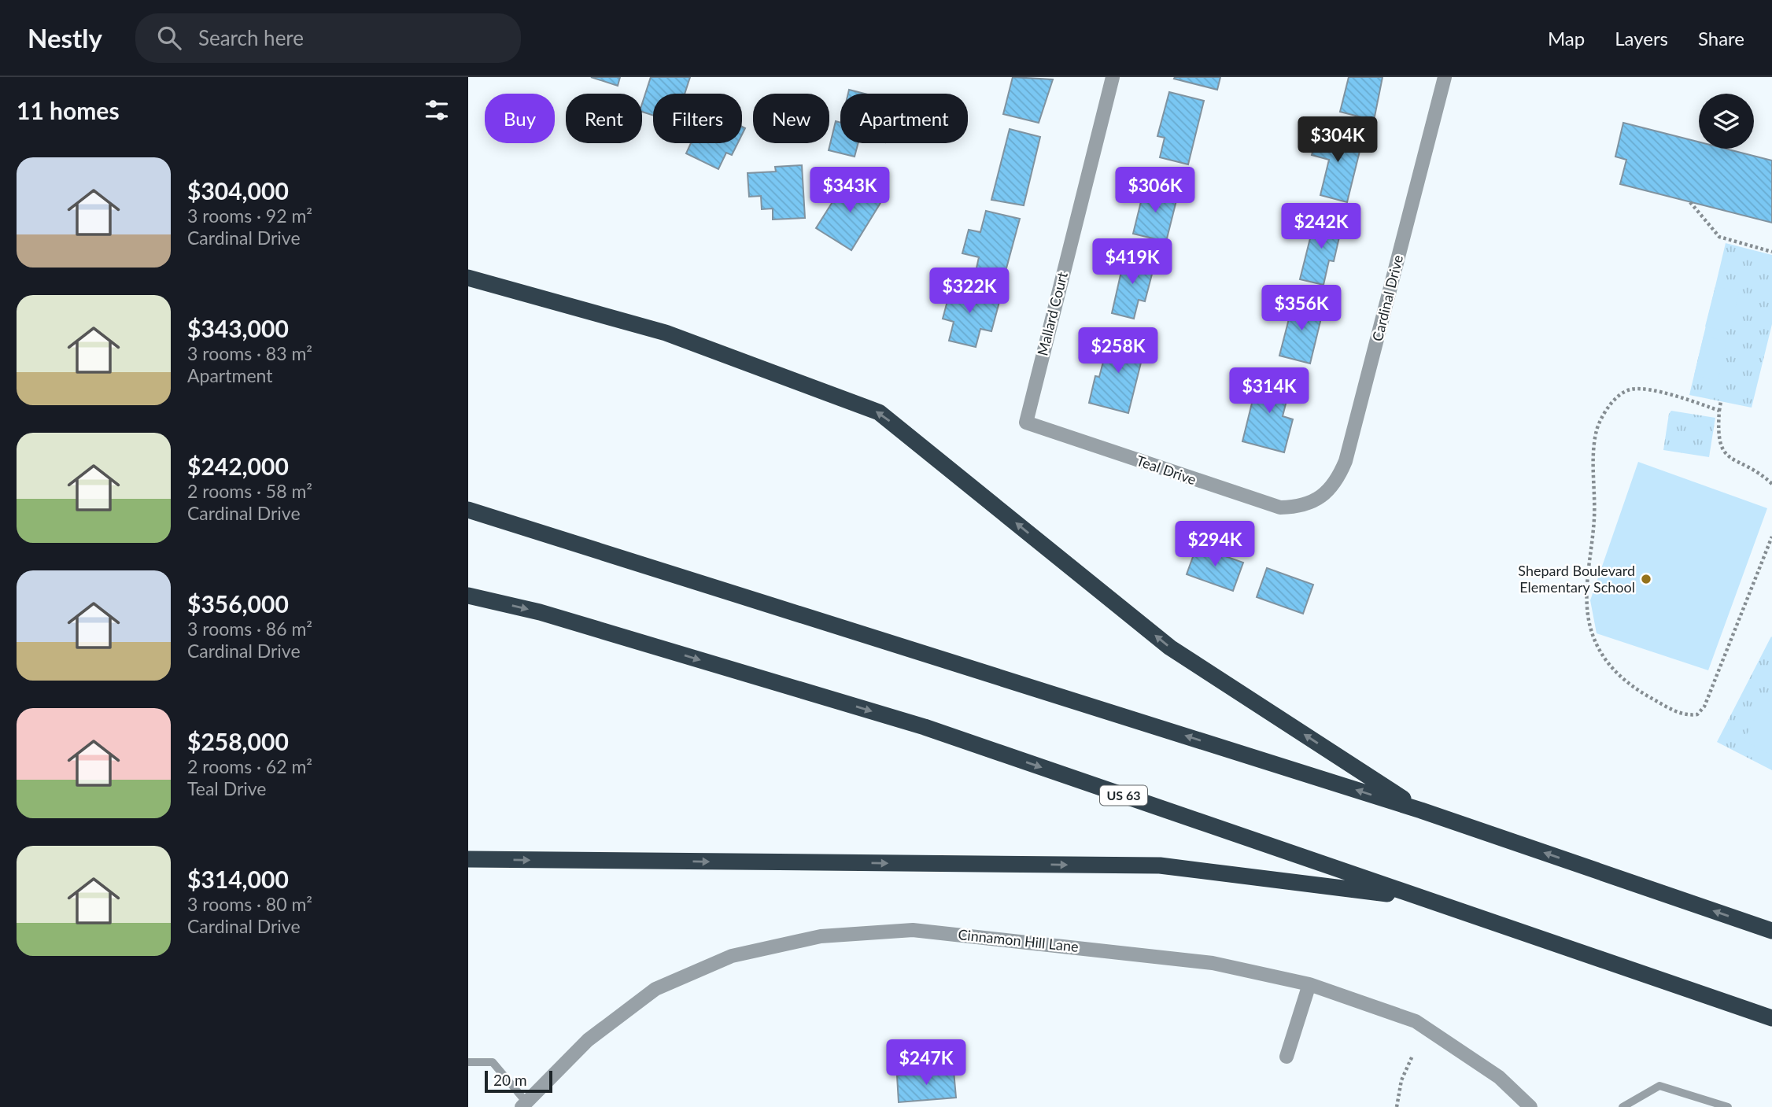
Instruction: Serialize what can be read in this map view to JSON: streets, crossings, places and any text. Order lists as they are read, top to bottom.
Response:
{
  "streets": {
    "highway": ["US 63"],
    "street": [
      "Cardinal Drive",
      "Mallard Court",
      "Teal Drive",
      "Cinnamon Hill Lane"
    ]
  },
  "crossings": [
    ["Cardinal Drive", "Teal Drive"],
    ["Mallard Court", "Teal Drive"]
  ],
  "places": ["Shepard Boulevard Elementary School"],
  "scale_bar": "20 m",
  "page": {
    "header": "Nestly",
    "search": "Search here",
    "nav": ["Map", "Layers", "Share"],
    "heading": "11 homes",
    "chip": [
      "Buy",
      "Rent",
      "Filters",
      "New",
      "Apartment"
    ],
    "price": [
      "$304K",
      "$343K",
      "$306K",
      "$242K",
      "$419K",
      "$322K",
      "$356K",
      "$258K",
      "$314K",
      "$294K",
      "$247K"
    ],
    "list": [
      {
        "name": "$304,000",
        "note": "3 rooms · 92 m² · Cardinal Drive"
      },
      {
        "name": "$343,000",
        "note": "3 rooms · 83 m² · Apartment"
      },
      {
        "name": "$242,000",
        "note": "2 rooms · 58 m² · Cardinal Drive"
      },
      {
        "name": "$356,000",
        "note": "3 rooms · 86 m² · Cardinal Drive"
      },
      {
        "name": "$258,000",
        "note": "2 rooms · 62 m² · Teal Drive"
      },
      {
        "name": "$314,000",
        "note": "3 rooms · 80 m² · Cardinal Drive"
      }
    ],
    "scale": "20 m"
  }
}
